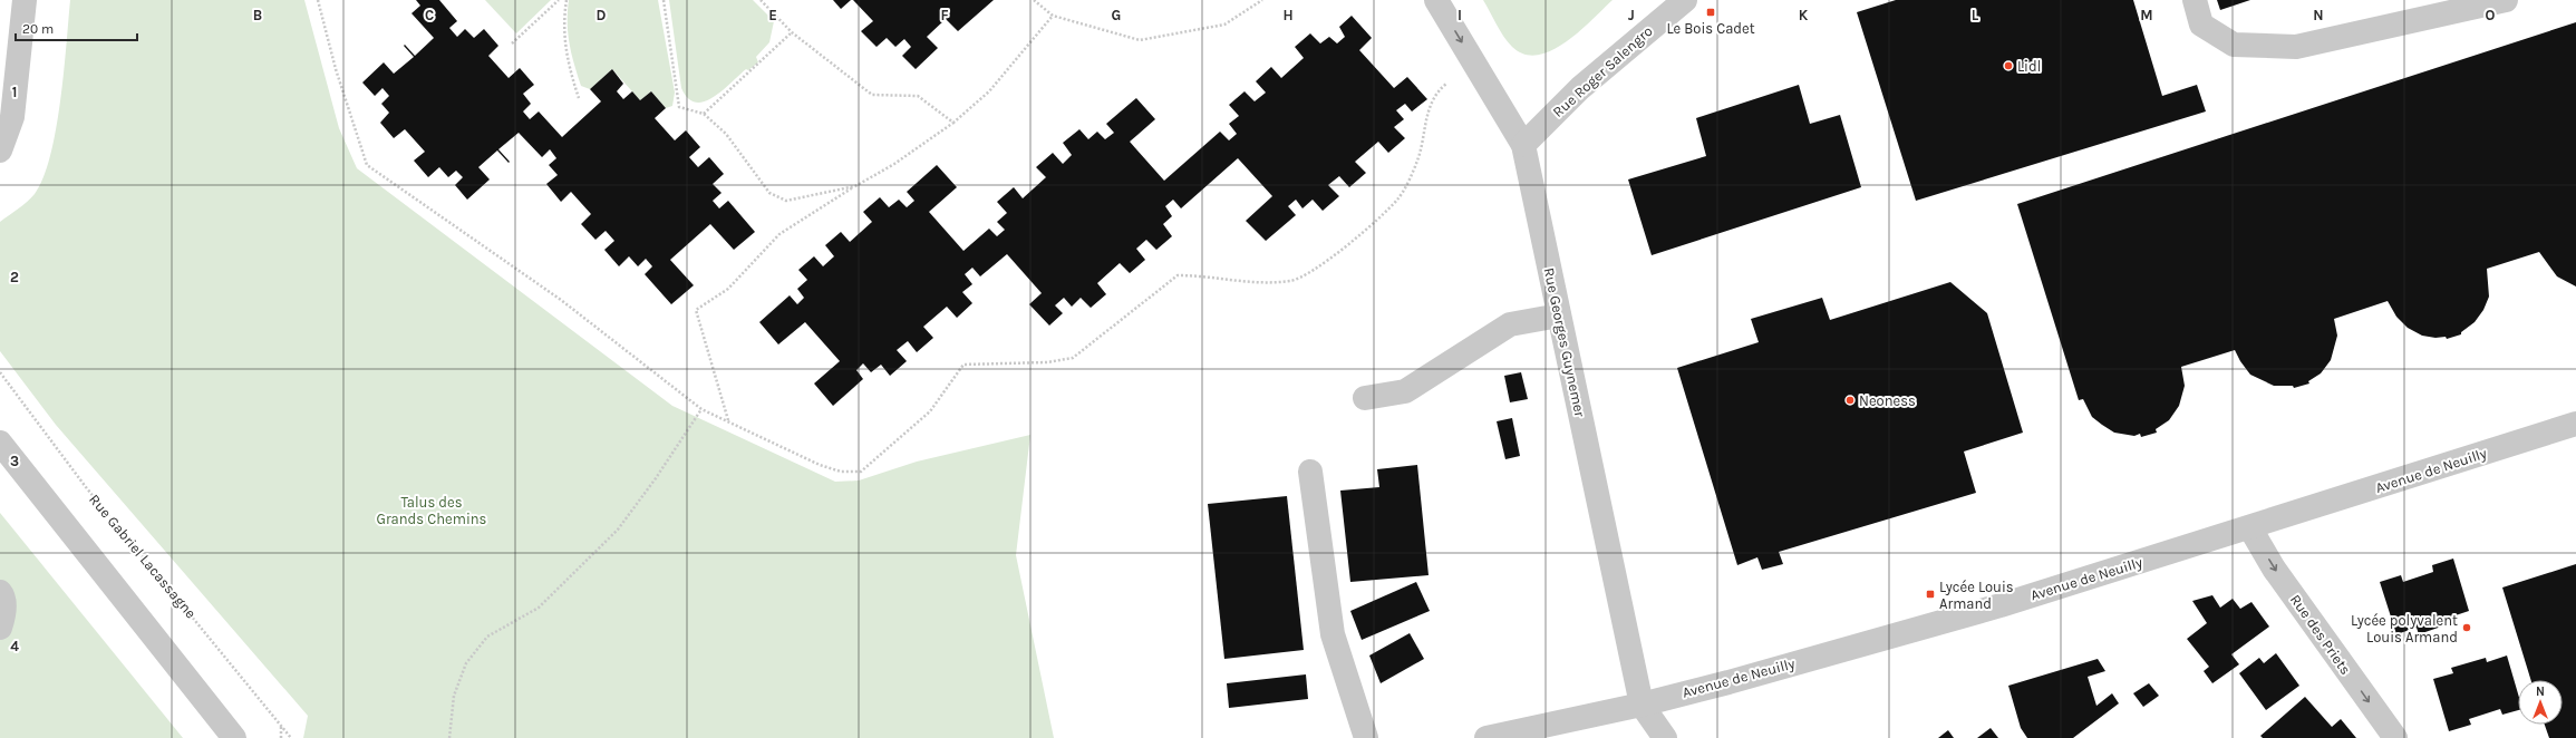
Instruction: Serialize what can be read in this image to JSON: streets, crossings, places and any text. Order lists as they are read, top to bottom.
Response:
{
  "streets": {
    "street": [
      "Rue Roger Salengro",
      "Rue Georges Guynemer",
      "Avenue de Neuilly",
      "Rue des Priets"
    ],
    "path": ["Rue Gabriel Lacassagne"]
  },
  "crossings": [
    ["Rue Roger Salengro", "Rue Georges Guynemer"],
    ["Rue Georges Guynemer", "Avenue de Neuilly"],
    ["Avenue de Neuilly", "Rue des Priets"]
  ],
  "one_way": ["Rue des Priets"],
  "parks": ["Talus des Grands Chemins"],
  "places": {
    "transit": ["Le Bois Cadet", "Lycée Louis Armand"],
    "other": ["Lidl", "Neoness", "Lycée polyvalent Louis Armand"]
  },
  "scale_bar": "20 m",
  "north": "top",
  "grid": {
    "columns": [
      "B",
      "C",
      "D",
      "E",
      "F",
      "G",
      "H",
      "I",
      "J",
      "K",
      "L",
      "M",
      "N",
      "O"
    ],
    "rows": [
      "1",
      "2",
      "3",
      "4"
    ]
  }
}
